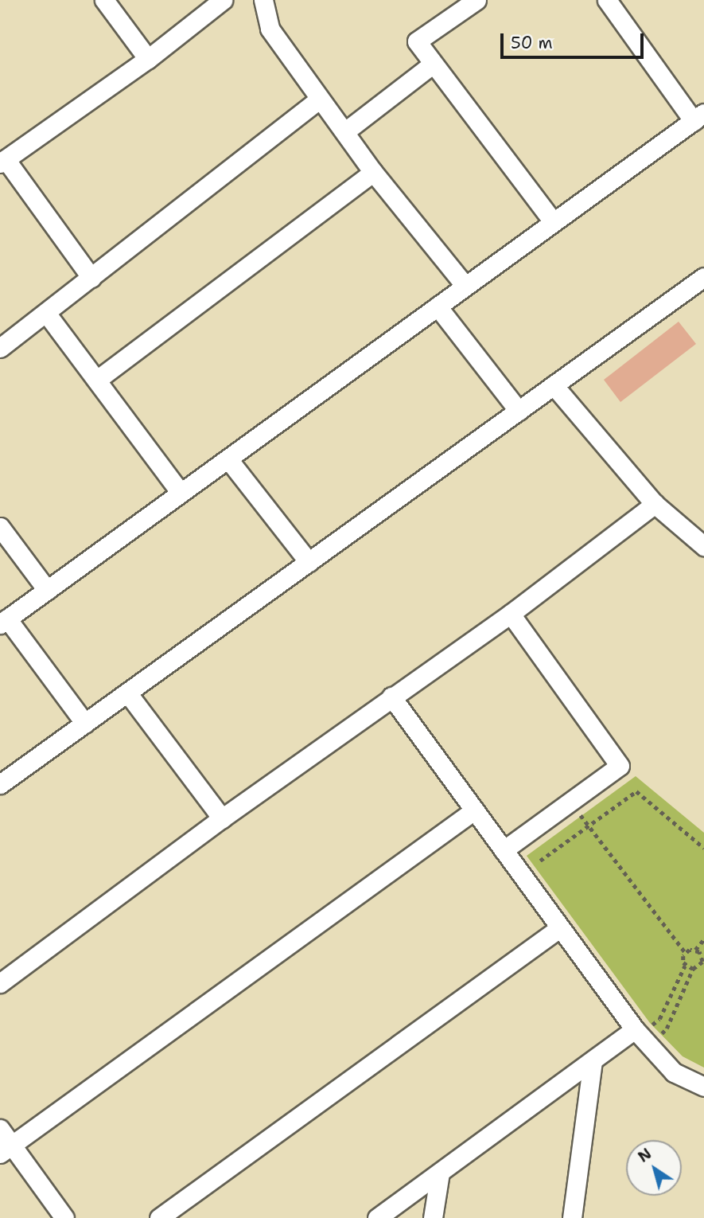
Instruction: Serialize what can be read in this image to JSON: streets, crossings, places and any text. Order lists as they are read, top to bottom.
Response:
{
  "scale_bar": "50 m",
  "north": "top left"
}
